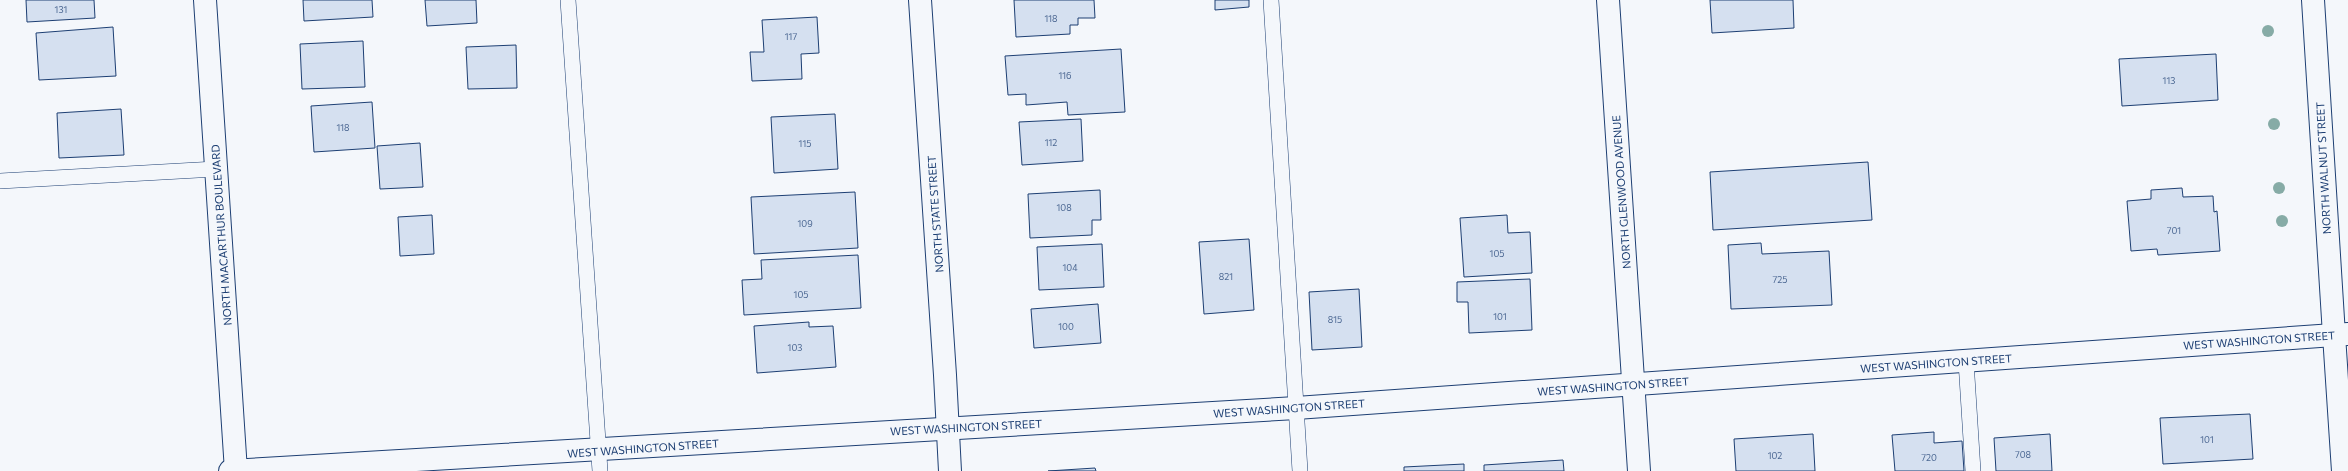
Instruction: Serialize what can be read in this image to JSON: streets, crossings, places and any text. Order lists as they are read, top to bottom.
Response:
{
  "streets": {
    "street": [
      "NORTH WALNUT STREET",
      "NORTH GLENWOOD AVENUE",
      "NORTH STATE STREET",
      "NORTH MACARTHUR BOULEVARD",
      "WEST WASHINGTON STREET"
    ]
  },
  "crossings": [
    ["NORTH WALNUT STREET", "WEST WASHINGTON STREET"],
    ["NORTH GLENWOOD AVENUE", "WEST WASHINGTON STREET"],
    ["NORTH STATE STREET", "WEST WASHINGTON STREET"],
    ["NORTH MACARTHUR BOULEVARD", "WEST WASHINGTON STREET"]
  ],
  "house_numbers": [
    "131",
    "118",
    "117",
    "116",
    "113",
    "118",
    "112",
    "115",
    "108",
    "109",
    "701",
    "105",
    "104",
    "821",
    "725",
    "105",
    "101",
    "815",
    "100",
    "103",
    "101",
    "708",
    "102",
    "720"
  ]
}
